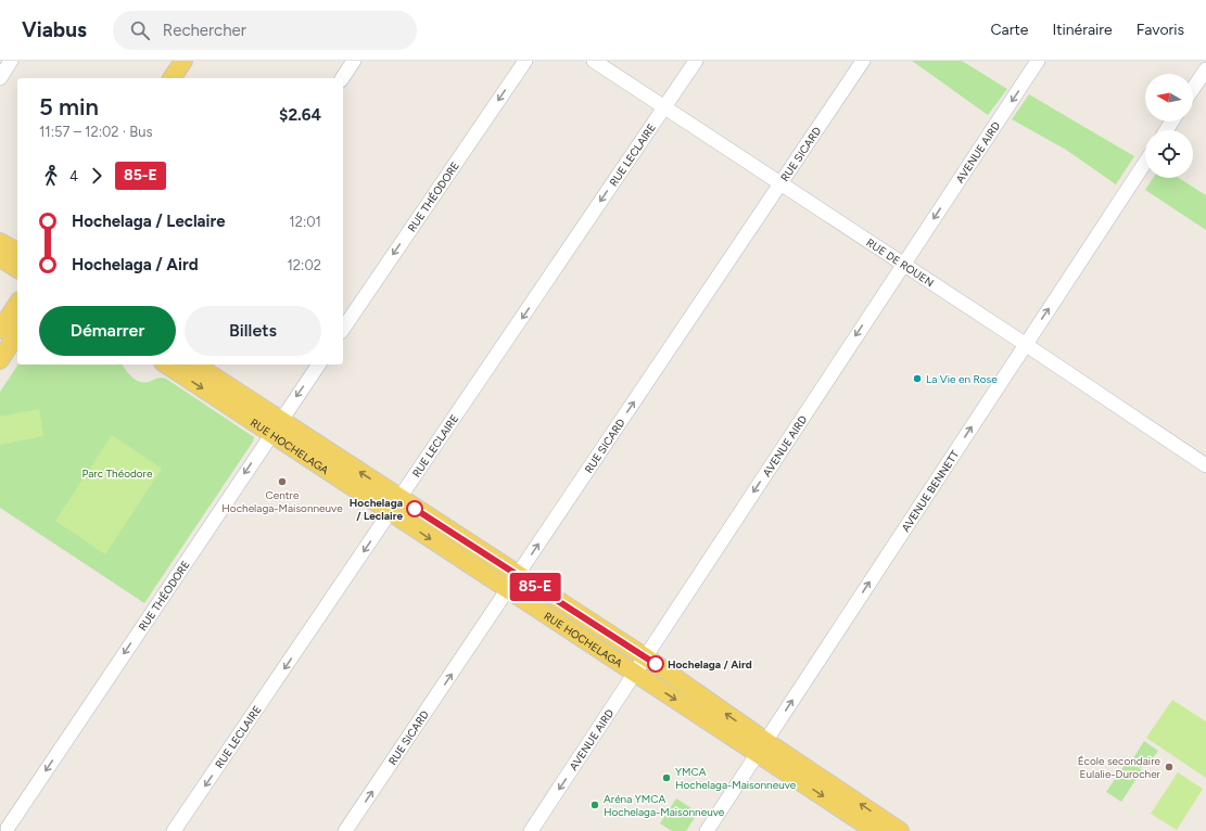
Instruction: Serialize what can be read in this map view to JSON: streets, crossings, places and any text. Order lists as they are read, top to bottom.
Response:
{
  "streets": {
    "main road": ["RUE HOCHELAGA"],
    "street": [
      "AVENUE AIRD",
      "RUE LECLAIRE",
      "RUE SICARD",
      "RUE THÉODORE",
      "RUE DE ROUEN",
      "AVENUE BENNETT"
    ]
  },
  "crossings": [
    ["AVENUE AIRD", "RUE DE ROUEN"],
    ["AVENUE AIRD", "RUE HOCHELAGA"],
    ["RUE LECLAIRE", "RUE DE ROUEN"],
    ["RUE LECLAIRE", "RUE HOCHELAGA"],
    ["RUE SICARD", "RUE DE ROUEN"],
    ["RUE SICARD", "RUE HOCHELAGA"],
    ["RUE THÉODORE", "RUE HOCHELAGA"],
    ["RUE DE ROUEN", "AVENUE BENNETT"],
    ["RUE HOCHELAGA", "AVENUE BENNETT"]
  ],
  "one_way": [
    "AVENUE AIRD",
    "RUE LECLAIRE",
    "RUE SICARD",
    "RUE THÉODORE",
    "AVENUE BENNETT"
  ],
  "parks": ["Parc Théodore"],
  "places": [
    "La Vie en Rose",
    "Centre Hochelaga-Maisonneuve",
    "Hochelaga / Leclaire",
    "Hochelaga / Aird",
    "École secondaire Eulalie-Durocher",
    "YMCA Hochelaga-Maisonneuve",
    "Aréna YMCA Hochelaga-Maisonneuve"
  ],
  "lines": ["bus line 85-E"],
  "north": "left",
  "page": {
    "header": "Viabus",
    "search": "Rechercher",
    "nav": ["Carte", "Itinéraire", "Favoris"],
    "on_map": "85-E",
    "heading": ["5 min", "11:57 – 12:02 · Bus", "$2.64"],
    "legs": ["4", "85-E"],
    "list": [
      {
        "name": "Hochelaga / Leclaire",
        "value": "12:01"
      },
      {
        "name": "Hochelaga / Aird",
        "value": "12:02"
      }
    ],
    "buttons": ["Démarrer", "Billets"]
  }
}
